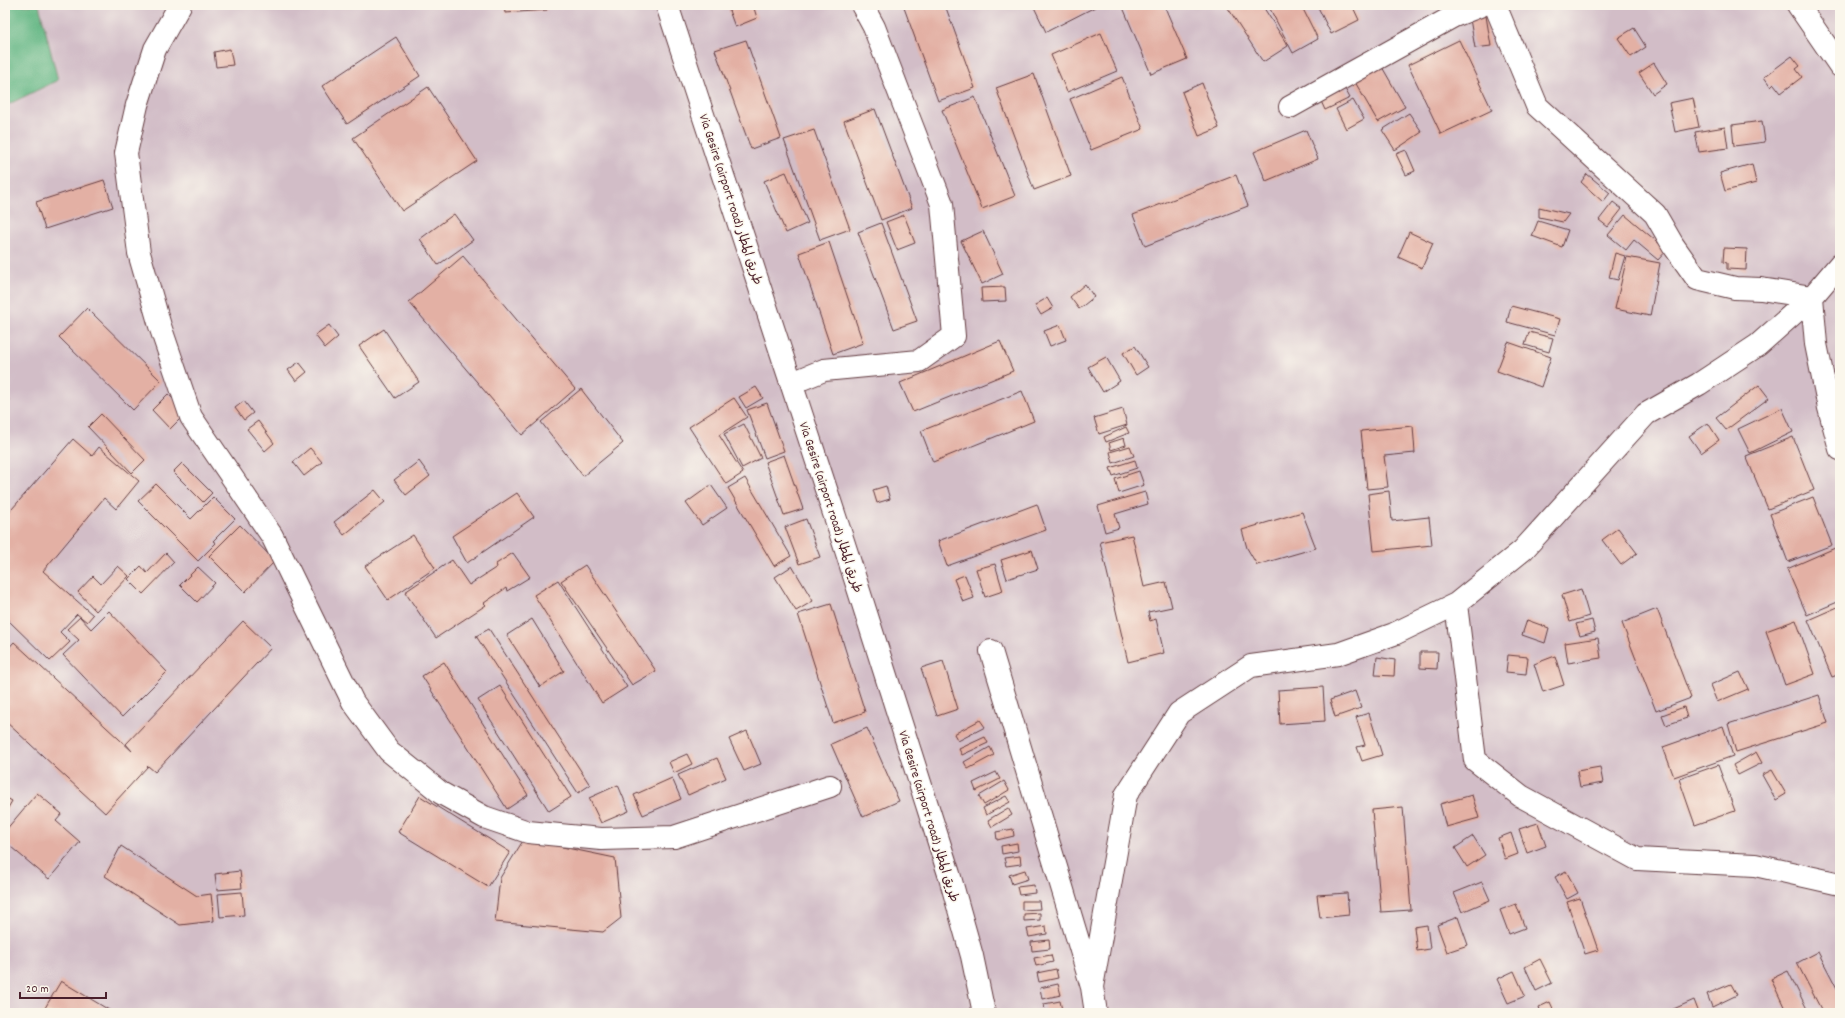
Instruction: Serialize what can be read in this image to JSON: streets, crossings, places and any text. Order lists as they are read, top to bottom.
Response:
{
  "streets": {
    "street": ["Via Gesire (airport road) طريق المطار"]
  },
  "scale_bar": "20 m"
}
